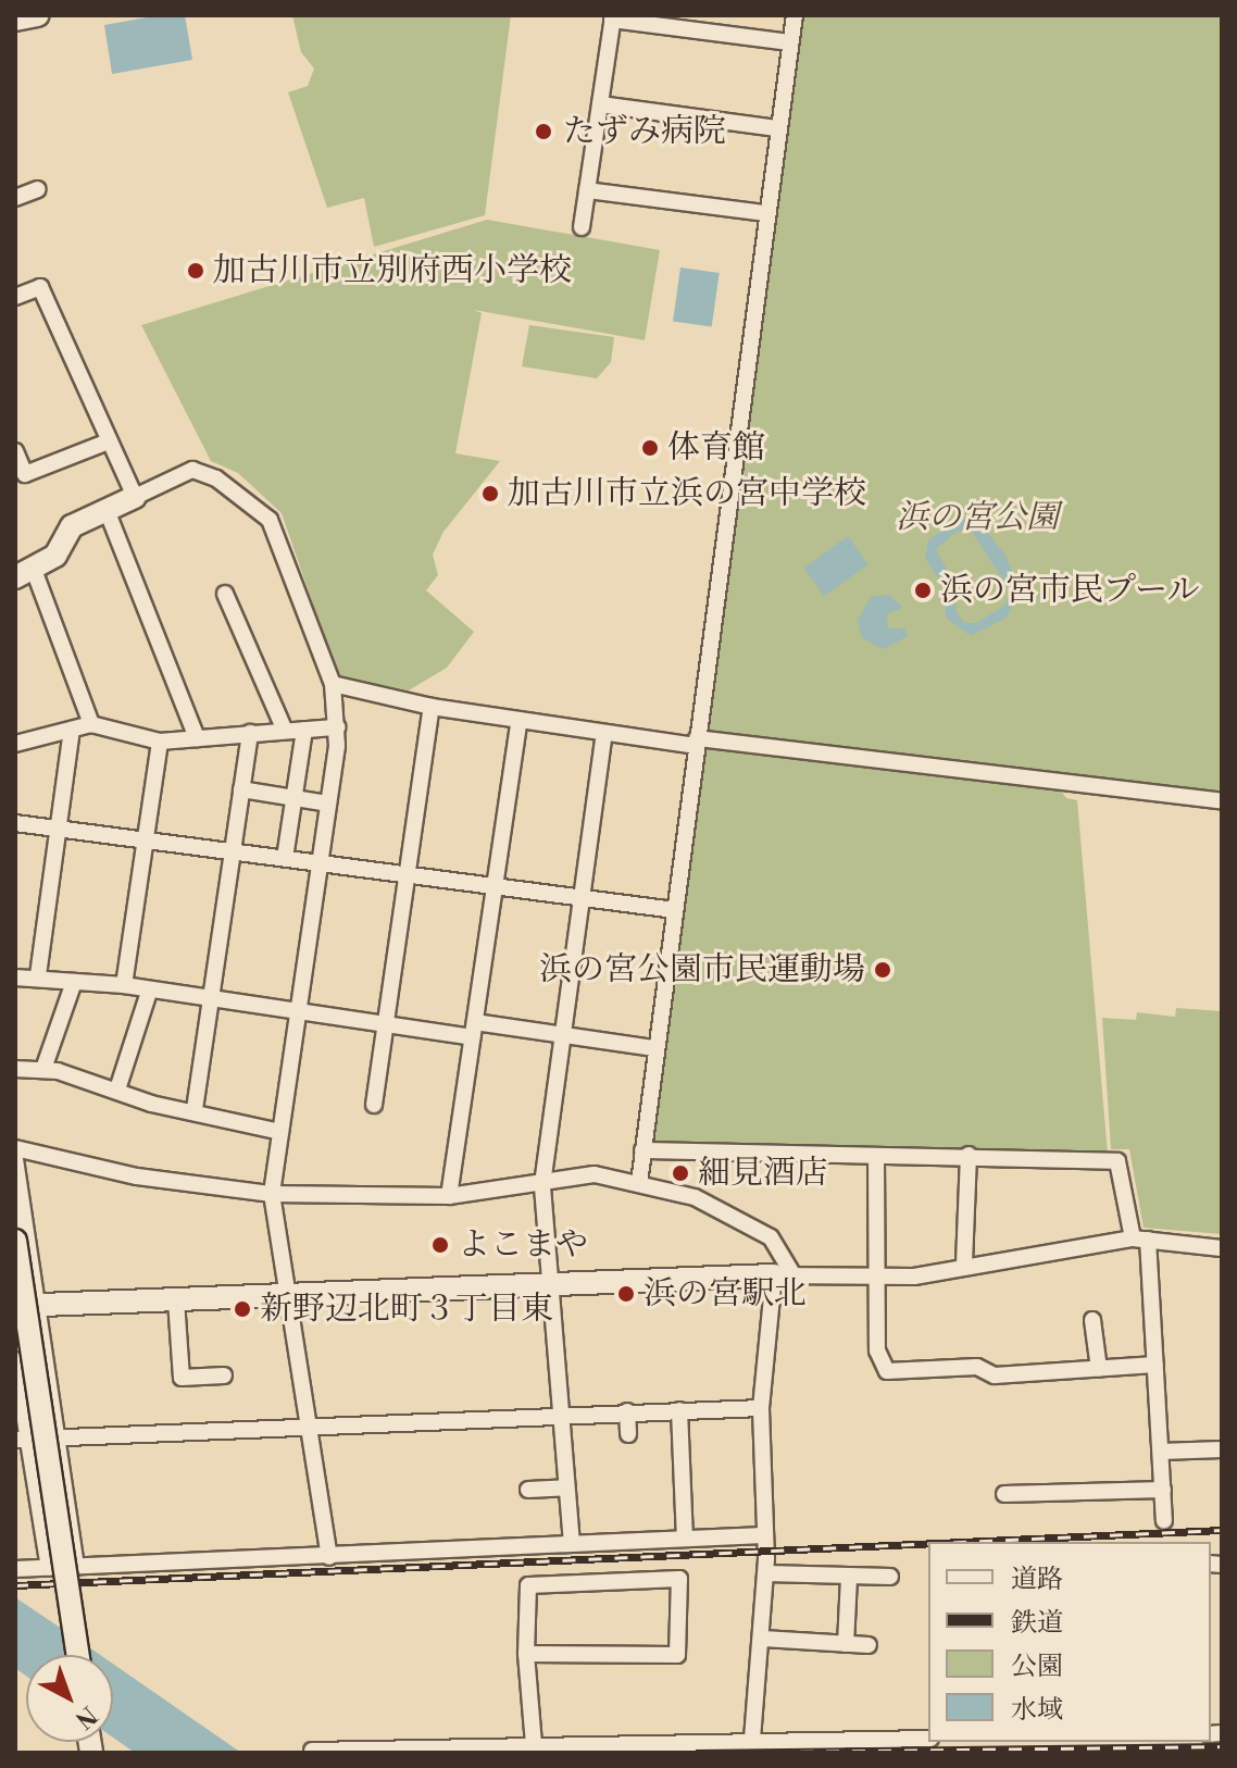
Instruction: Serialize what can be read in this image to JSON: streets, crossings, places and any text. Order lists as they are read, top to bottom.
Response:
{
  "parks": ["浜の宮公園"],
  "places": [
    "たずみ病院",
    "加古川市立別府西小学校",
    "体育館",
    "加古川市立浜の宮中学校",
    "浜の宮市民プール",
    "浜の宮公園市民運動場",
    "細見酒店",
    "よこまや",
    "浜の宮駅北",
    "新野辺北町３丁目東"
  ],
  "legend": [
    "道路",
    "鉄道",
    "公園",
    "水域"
  ],
  "north": "bottom right"
}
